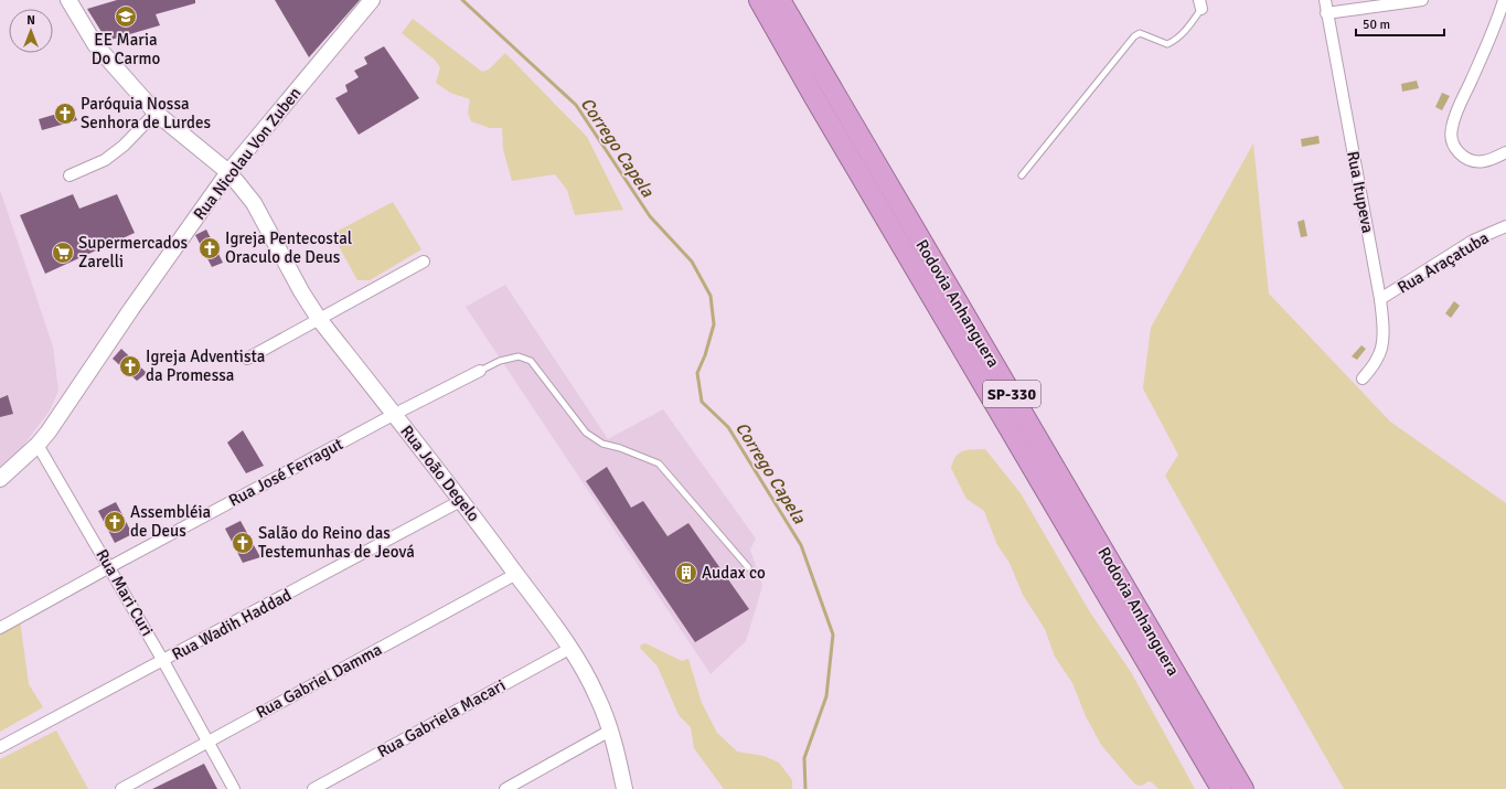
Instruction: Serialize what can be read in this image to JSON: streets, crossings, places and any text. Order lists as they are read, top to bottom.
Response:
{
  "streets": {
    "highway": ["Rodovia Anhanguera", "SP-330"],
    "street": [
      "Rua Nicolau Von Zuben",
      "Rua Itupeva",
      "Rua Araçatuba",
      "Rua José Ferragut",
      "Rua João Degelo",
      "Rua Mari Curi",
      "Rua Wadih Haddad",
      "Rua Gabriel Damma",
      "Rua Gabriela Macari"
    ]
  },
  "crossings": [
    ["Rua Nicolau Von Zuben", "Rua João Degelo"],
    ["Rua Nicolau Von Zuben", "Rua Mari Curi"],
    ["Rua Itupeva", "Rua Araçatuba"],
    ["Rua José Ferragut", "Rua João Degelo"],
    ["Rua José Ferragut", "Rua Mari Curi"],
    ["Rua João Degelo", "Rua Wadih Haddad"],
    ["Rua João Degelo", "Rua Gabriel Damma"],
    ["Rua João Degelo", "Rua Gabriela Macari"],
    ["Rua Mari Curi", "Rua Wadih Haddad"],
    ["Rua Mari Curi", "Rua Gabriel Damma"]
  ],
  "water": ["Corrego Capela"],
  "places": {
    "school or university": ["EE Maria Do Carmo"],
    "church": [
      "Paróquia Nossa Senhora de Lurdes",
      "Igreja Pentecostal Oraculo de Deus",
      "Igreja Adventista da Promessa",
      "Assembléia de Deus",
      "Salão do Reino das Testemunhas de Jeová"
    ],
    "supermarket": ["Supermercados Zarelli"],
    "building": ["Audax co"]
  },
  "scale_bar": "50 m",
  "north": "top"
}
